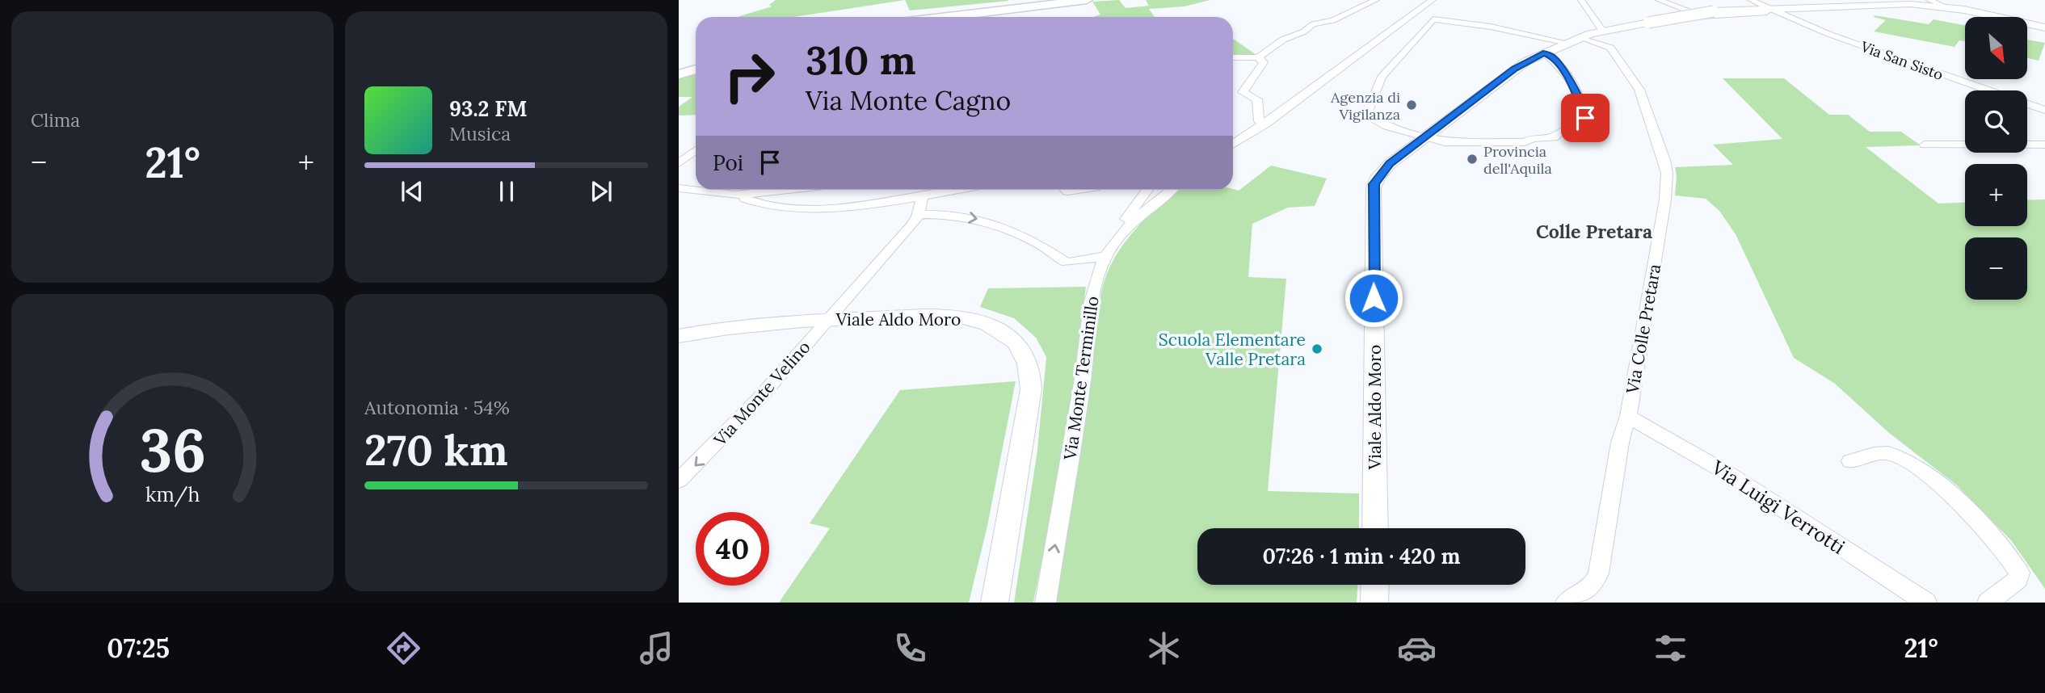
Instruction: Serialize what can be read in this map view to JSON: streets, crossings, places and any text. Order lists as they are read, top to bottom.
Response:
{
  "streets": {
    "street": [
      "Via San Sisto",
      "Viale Aldo Moro",
      "Via Colle Pretara",
      "Via Monte Terminillo",
      "Via Monte Velino",
      "Via Luigi Verrotti"
    ]
  },
  "crossings": [
    ["Via San Sisto", "Viale Aldo Moro"],
    ["Viale Aldo Moro", "Via Colle Pretara"],
    ["Viale Aldo Moro", "Via Monte Velino"],
    ["Via Colle Pretara", "Via Luigi Verrotti"]
  ],
  "one_way": ["Via Monte Terminillo", "Via Monte Velino"],
  "districts": ["Colle Pretara"],
  "places": ["Agenzia di Vigilanza", "Provincia dell'Aquila", "Scuola Elementare Valle Pretara"],
  "north": "bottom right",
  "page": {
    "tile": [
      "Clima",
      ["Autonomia · 54%", "270 km"]
    ],
    "map_buttons": ["+", "−"],
    "turn": ["310 m", "Via Monte Cagno"],
    "song": ["93.2 FM", "Musica"],
    "then": "Poi",
    "heat": ["−", "21°", "+"],
    "limit": "40",
    "trip": "07:26 · 1 min · 420 m",
    "tabs": ["07:25", "21°"],
    "gauge": ["36", "km/h"]
  }
}
